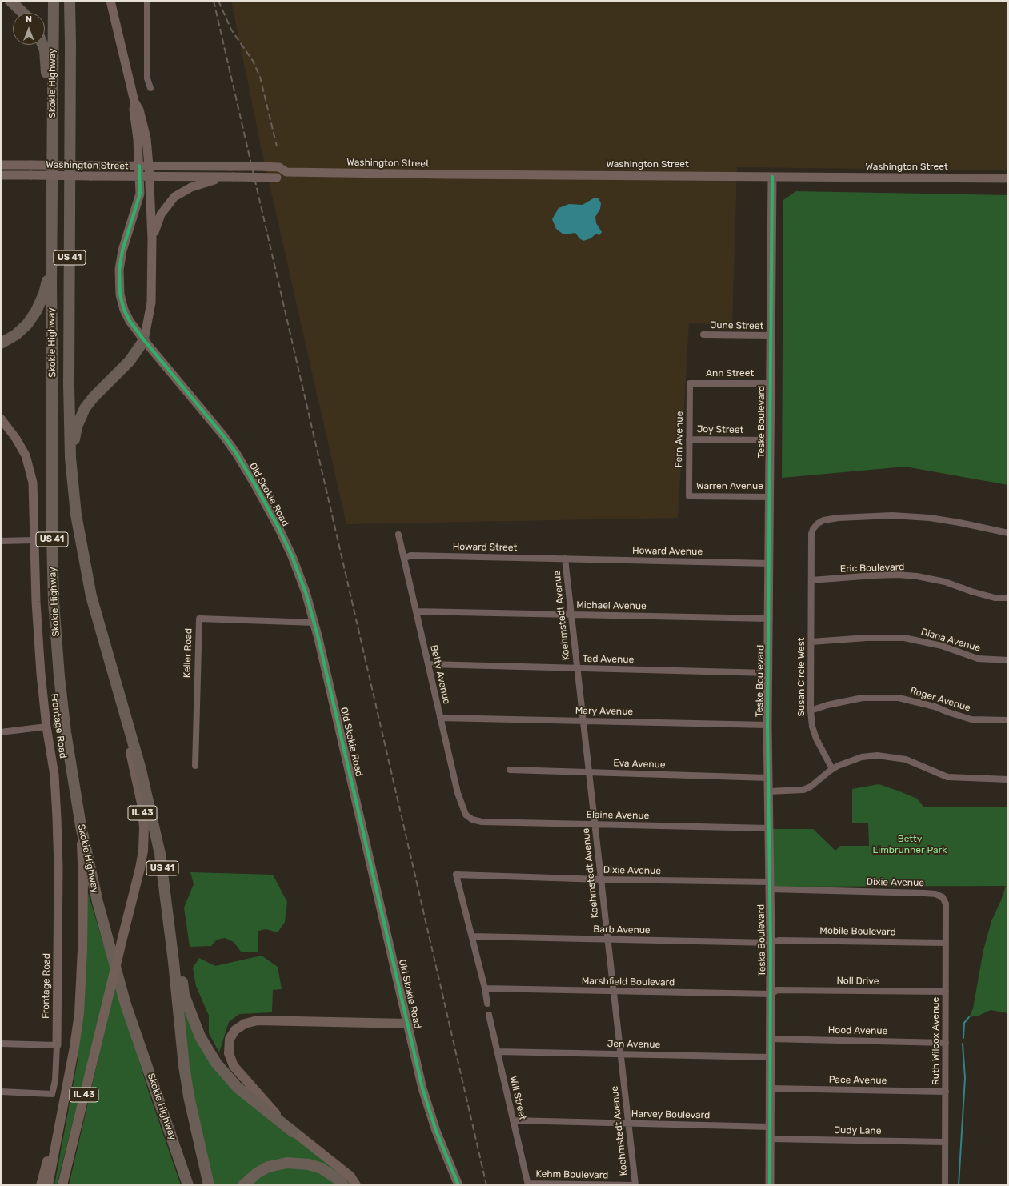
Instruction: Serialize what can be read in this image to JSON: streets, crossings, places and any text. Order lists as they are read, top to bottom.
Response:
{
  "streets": {
    "highway": ["Skokie Highway", "US 41"],
    "main road": ["IL 43"],
    "street": [
      "Washington Street",
      "June Street",
      "Ann Street",
      "Teske Boulevard",
      "Joy Street",
      "Fern Avenue",
      "Warren Avenue",
      "Old Skokie Road",
      "Howard Street",
      "Howard Avenue",
      "Eric Boulevard",
      "Michael Avenue",
      "Koehmstedt Avenue",
      "Diana Avenue",
      "Keller Road",
      "Ted Avenue",
      "Betty Avenue",
      "Susan Circle West",
      "Roger Avenue",
      "Mary Avenue",
      "Frontage Road",
      "Eva Avenue",
      "Elaine Avenue",
      "Dixie Avenue",
      "Barb Avenue",
      "Mobile Boulevard",
      "Noll Drive",
      "Marshfield Boulevard",
      "Hood Avenue",
      "Ruth Wilcox Avenue",
      "Jen Avenue",
      "Pace Avenue",
      "Will Street",
      "Harvey Boulevard",
      "Judy Lane",
      "Kehm Boulevard"
    ]
  },
  "crossings": [
    ["Skokie Highway", "IL 43"],
    ["Washington Street", "Teske Boulevard"],
    ["Washington Street", "Old Skokie Road"],
    ["June Street", "Teske Boulevard"],
    ["Ann Street", "Teske Boulevard"],
    ["Ann Street", "Fern Avenue"],
    ["Teske Boulevard", "Joy Street"],
    ["Teske Boulevard", "Warren Avenue"],
    ["Teske Boulevard", "Howard Avenue"],
    ["Teske Boulevard", "Michael Avenue"],
    ["Teske Boulevard", "Ted Avenue"],
    ["Teske Boulevard", "Mary Avenue"],
    ["Teske Boulevard", "Eva Avenue"],
    ["Teske Boulevard", "Elaine Avenue"],
    ["Teske Boulevard", "Dixie Avenue"],
    ["Teske Boulevard", "Barb Avenue"],
    ["Teske Boulevard", "Mobile Boulevard"],
    ["Teske Boulevard", "Noll Drive"],
    ["Teske Boulevard", "Marshfield Boulevard"],
    ["Teske Boulevard", "Hood Avenue"],
    ["Teske Boulevard", "Jen Avenue"],
    ["Teske Boulevard", "Pace Avenue"],
    ["Teske Boulevard", "Harvey Boulevard"],
    ["Teske Boulevard", "Judy Lane"],
    ["Joy Street", "Fern Avenue"],
    ["Fern Avenue", "Warren Avenue"],
    ["Old Skokie Road", "Keller Road"],
    ["Howard Street", "Howard Avenue"],
    ["Howard Street", "Koehmstedt Avenue"],
    ["Howard Street", "Betty Avenue"],
    ["Howard Avenue", "Koehmstedt Avenue"],
    ["Eric Boulevard", "Susan Circle West"],
    ["Michael Avenue", "Koehmstedt Avenue"],
    ["Michael Avenue", "Betty Avenue"],
    ["Koehmstedt Avenue", "Ted Avenue"],
    ["Koehmstedt Avenue", "Mary Avenue"],
    ["Koehmstedt Avenue", "Eva Avenue"],
    ["Koehmstedt Avenue", "Elaine Avenue"],
    ["Koehmstedt Avenue", "Dixie Avenue"],
    ["Koehmstedt Avenue", "Barb Avenue"],
    ["Koehmstedt Avenue", "Marshfield Boulevard"],
    ["Koehmstedt Avenue", "Jen Avenue"],
    ["Koehmstedt Avenue", "Harvey Boulevard"],
    ["Koehmstedt Avenue", "Kehm Boulevard"],
    ["Diana Avenue", "Susan Circle West"],
    ["Ted Avenue", "Betty Avenue"],
    ["Betty Avenue", "Mary Avenue"],
    ["Betty Avenue", "Elaine Avenue"],
    ["Susan Circle West", "Roger Avenue"],
    ["Dixie Avenue", "Barb Avenue"],
    ["Dixie Avenue", "Ruth Wilcox Avenue"],
    ["Barb Avenue", "Mobile Boulevard"],
    ["Mobile Boulevard", "Ruth Wilcox Avenue"],
    ["Noll Drive", "Marshfield Boulevard"],
    ["Noll Drive", "Ruth Wilcox Avenue"],
    ["Hood Avenue", "Ruth Wilcox Avenue"],
    ["Ruth Wilcox Avenue", "Pace Avenue"],
    ["Ruth Wilcox Avenue", "Judy Lane"],
    ["Jen Avenue", "Will Street"],
    ["Will Street", "Harvey Boulevard"],
    ["Will Street", "Kehm Boulevard"]
  ],
  "parks": ["Betty Limbrunner Park"],
  "north": "top"
}
